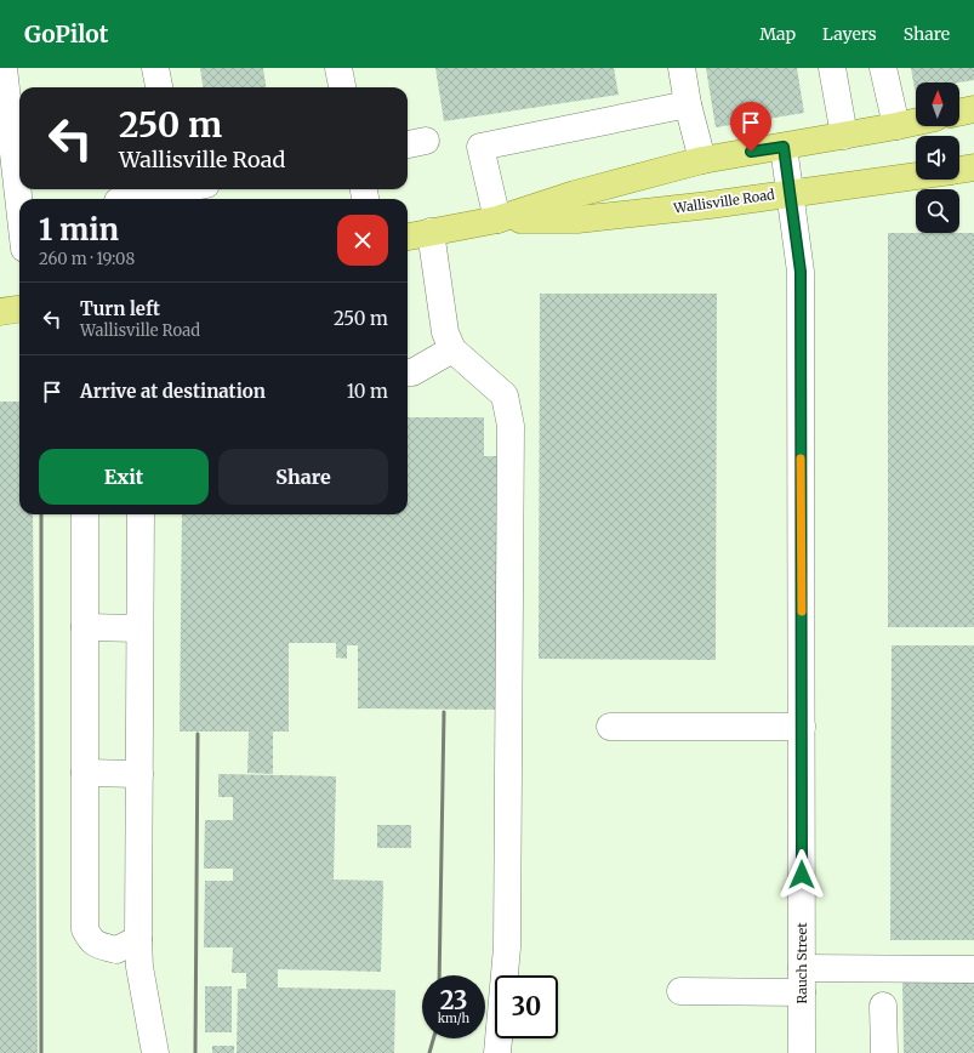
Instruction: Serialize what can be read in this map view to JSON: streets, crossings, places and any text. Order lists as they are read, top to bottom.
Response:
{
  "streets": {
    "main road": ["Wallisville Road"],
    "street": ["Rauch Street"]
  },
  "crossings": [
    ["Wallisville Road", "Rauch Street"]
  ],
  "north": "top",
  "page": {
    "header": "GoPilot",
    "nav": ["Map", "Layers", "Share"],
    "turn": ["250 m", "Wallisville Road"],
    "heading": ["1 min", "260 m · 19:08"],
    "list": [
      {
        "name": "Turn left",
        "note": "Wallisville Road",
        "value": "250 m"
      },
      {
        "name": "Arrive at destination",
        "value": "10 m"
      }
    ],
    "buttons": ["Exit", "Share"],
    "speed": "23 km/h",
    "limit": "30"
  }
}
